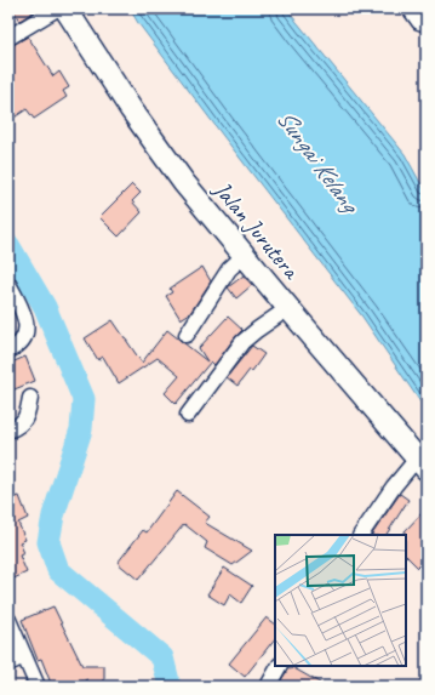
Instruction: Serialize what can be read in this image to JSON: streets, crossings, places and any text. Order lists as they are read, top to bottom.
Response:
{
  "streets": {
    "street": ["Jalan Jurutera"]
  },
  "water": ["Sungai Kelang"]
}
